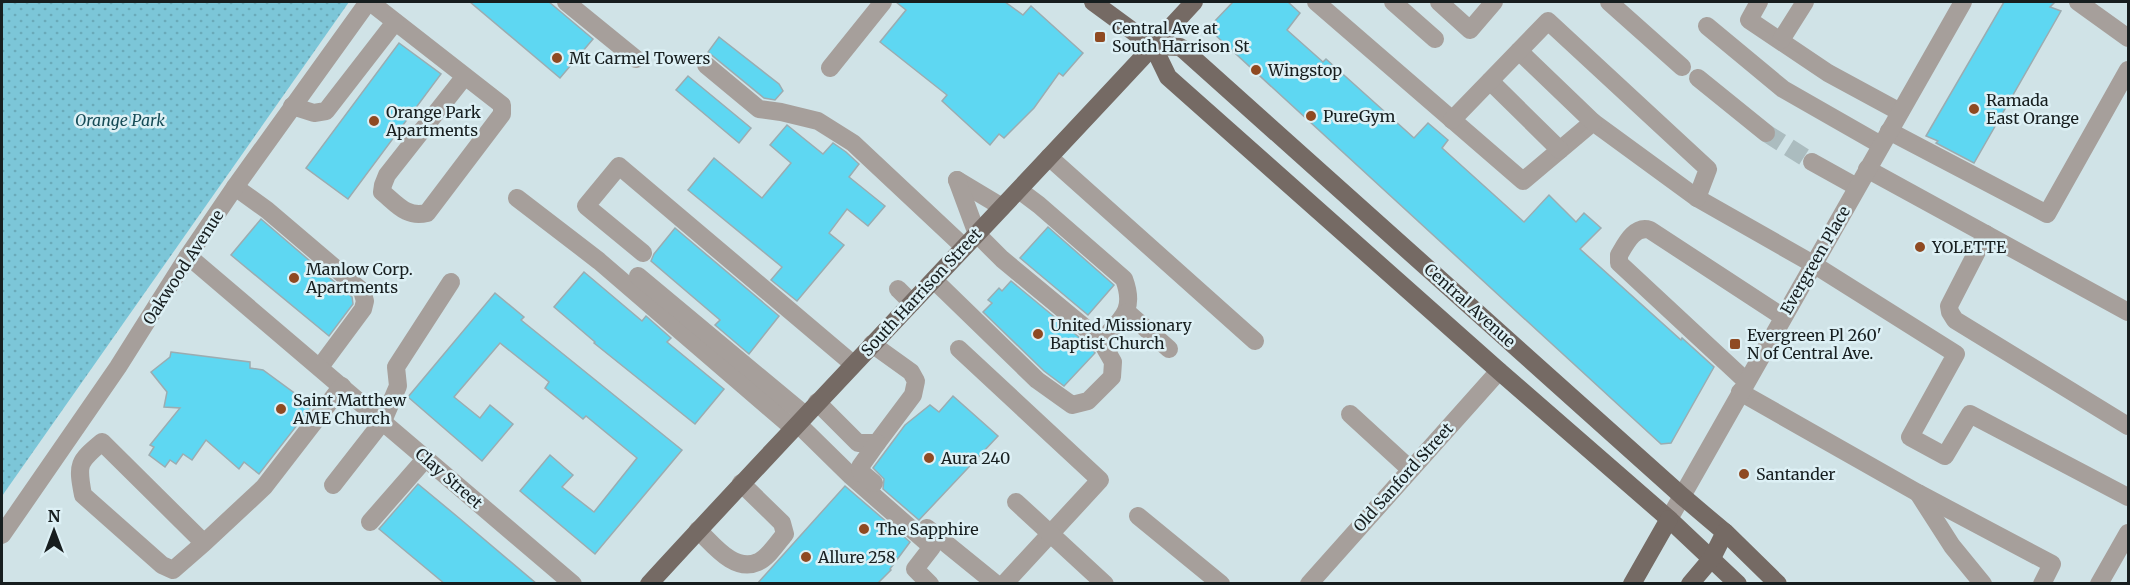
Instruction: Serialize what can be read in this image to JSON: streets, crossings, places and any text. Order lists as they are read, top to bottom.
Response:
{
  "streets": {
    "main road": ["South Harrison Street", "Central Avenue"],
    "street": [
      "Evergreen Place",
      "Oakwood Avenue",
      "Old Sanford Street",
      "Clay Street"
    ]
  },
  "crossings": [
    ["Evergreen Place", "Central Avenue"],
    ["Oakwood Avenue", "Clay Street"],
    ["South Harrison Street", "Central Avenue"],
    ["Central Avenue", "Old Sanford Street"]
  ],
  "parks": ["Orange Park"],
  "places": {
    "transit": ["Central Ave at South Harrison St", "Evergreen Pl 260' N of Central Ave."],
    "other": [
      "Mt Carmel Towers",
      "Wingstop",
      "Ramada East Orange",
      "PureGym",
      "Orange Park Apartments",
      "YOLETTE",
      "Manlow Corp. Apartments",
      "United Missionary Baptist Church",
      "Saint Matthew AME Church",
      "Aura 240",
      "Santander",
      "The Sapphire",
      "Allure 258"
    ]
  },
  "north": "top"
}
